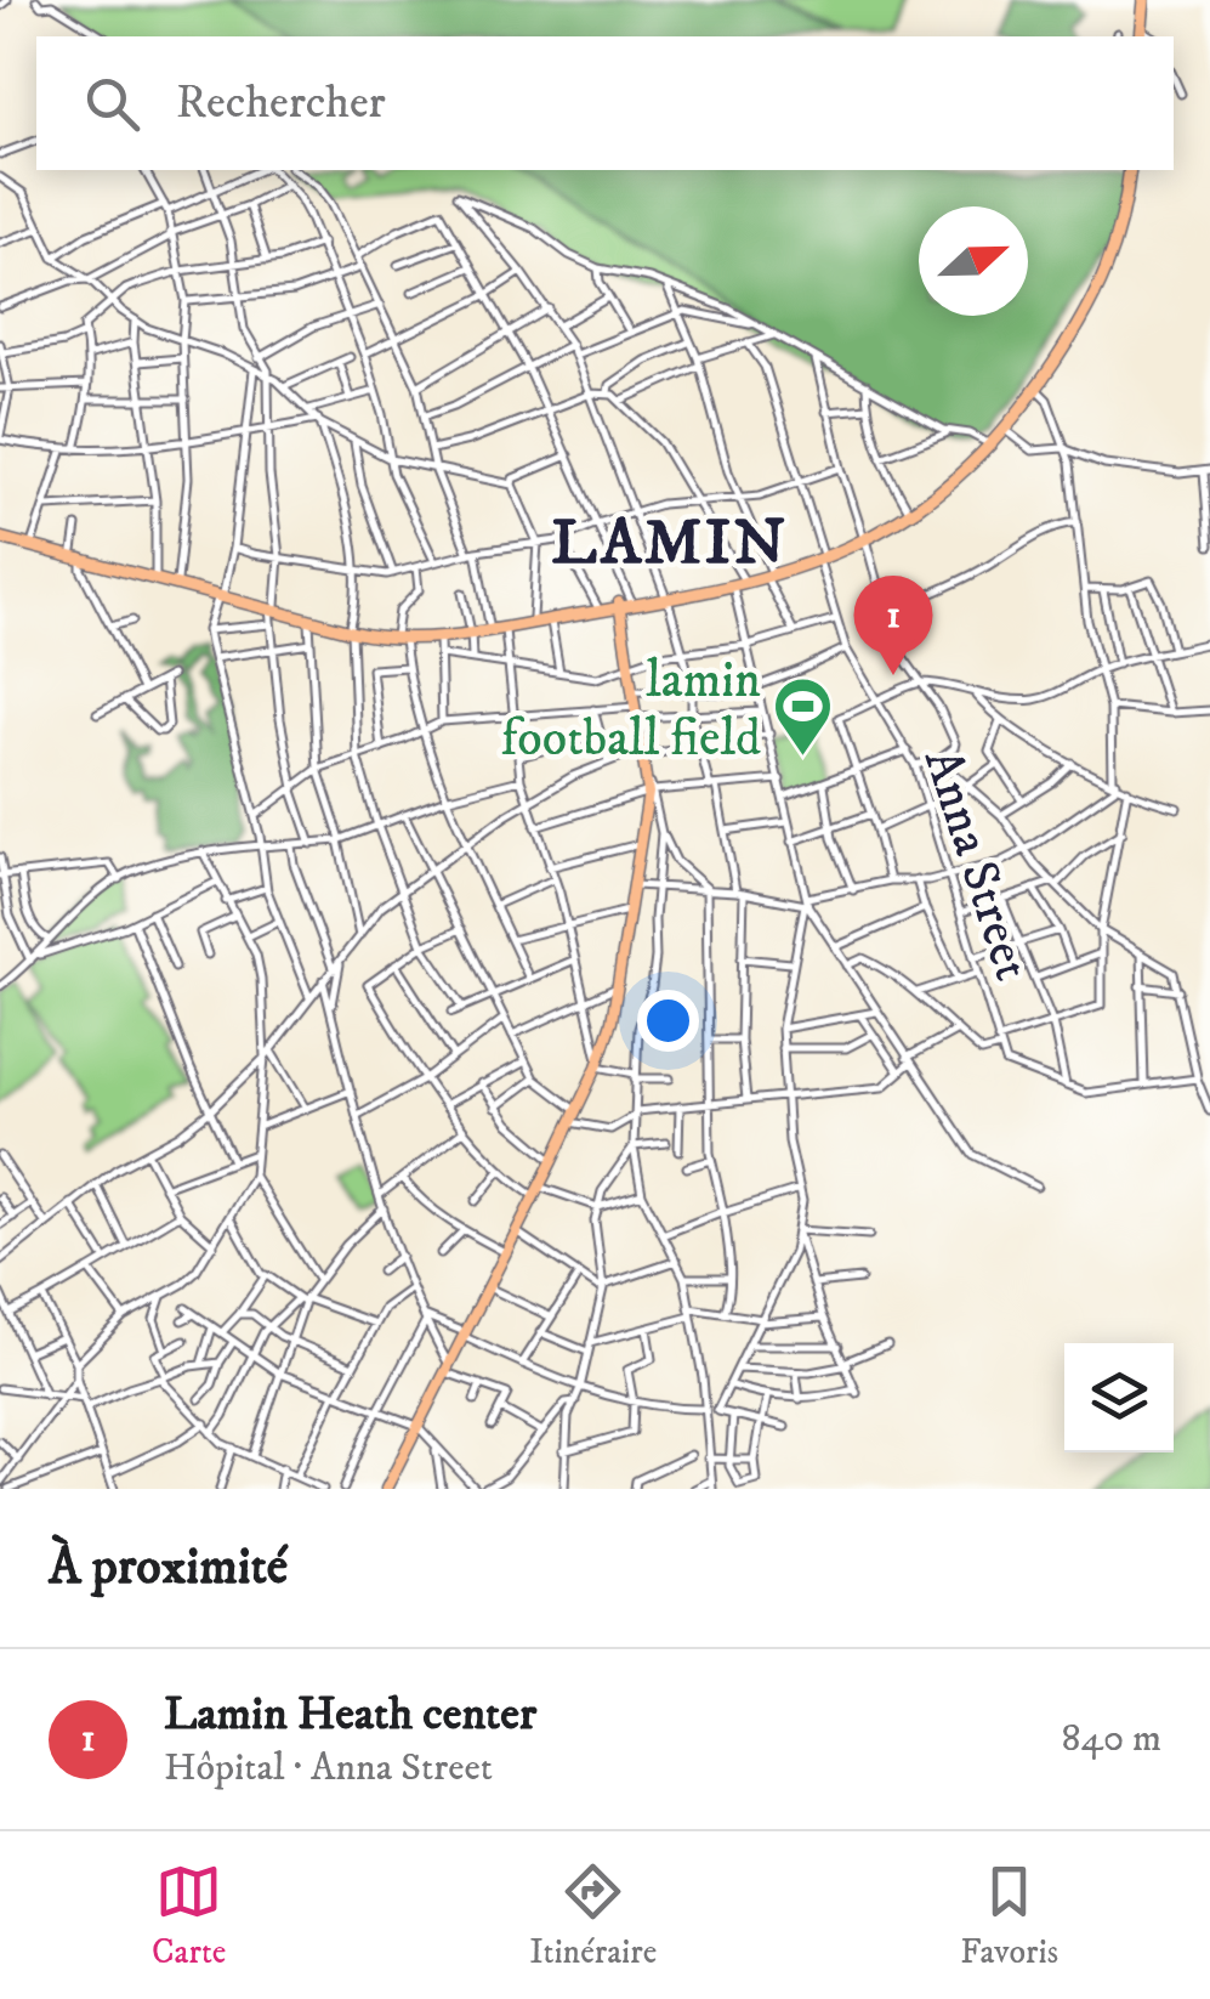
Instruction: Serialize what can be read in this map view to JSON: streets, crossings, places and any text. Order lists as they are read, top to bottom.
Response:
{
  "streets": {
    "street": ["Anna Street"]
  },
  "districts": ["LAMIN"],
  "places": {
    "sports": ["lamin football field"]
  },
  "north": "right",
  "page": {
    "search": "Rechercher",
    "pins": "1",
    "heading": "À proximité",
    "list": [
      {
        "mark": "1",
        "name": "Lamin Heath center",
        "note": "Hôpital · Anna Street",
        "value": "840 m"
      }
    ],
    "nav": ["Carte", "Itinéraire", "Favoris"]
  }
}
